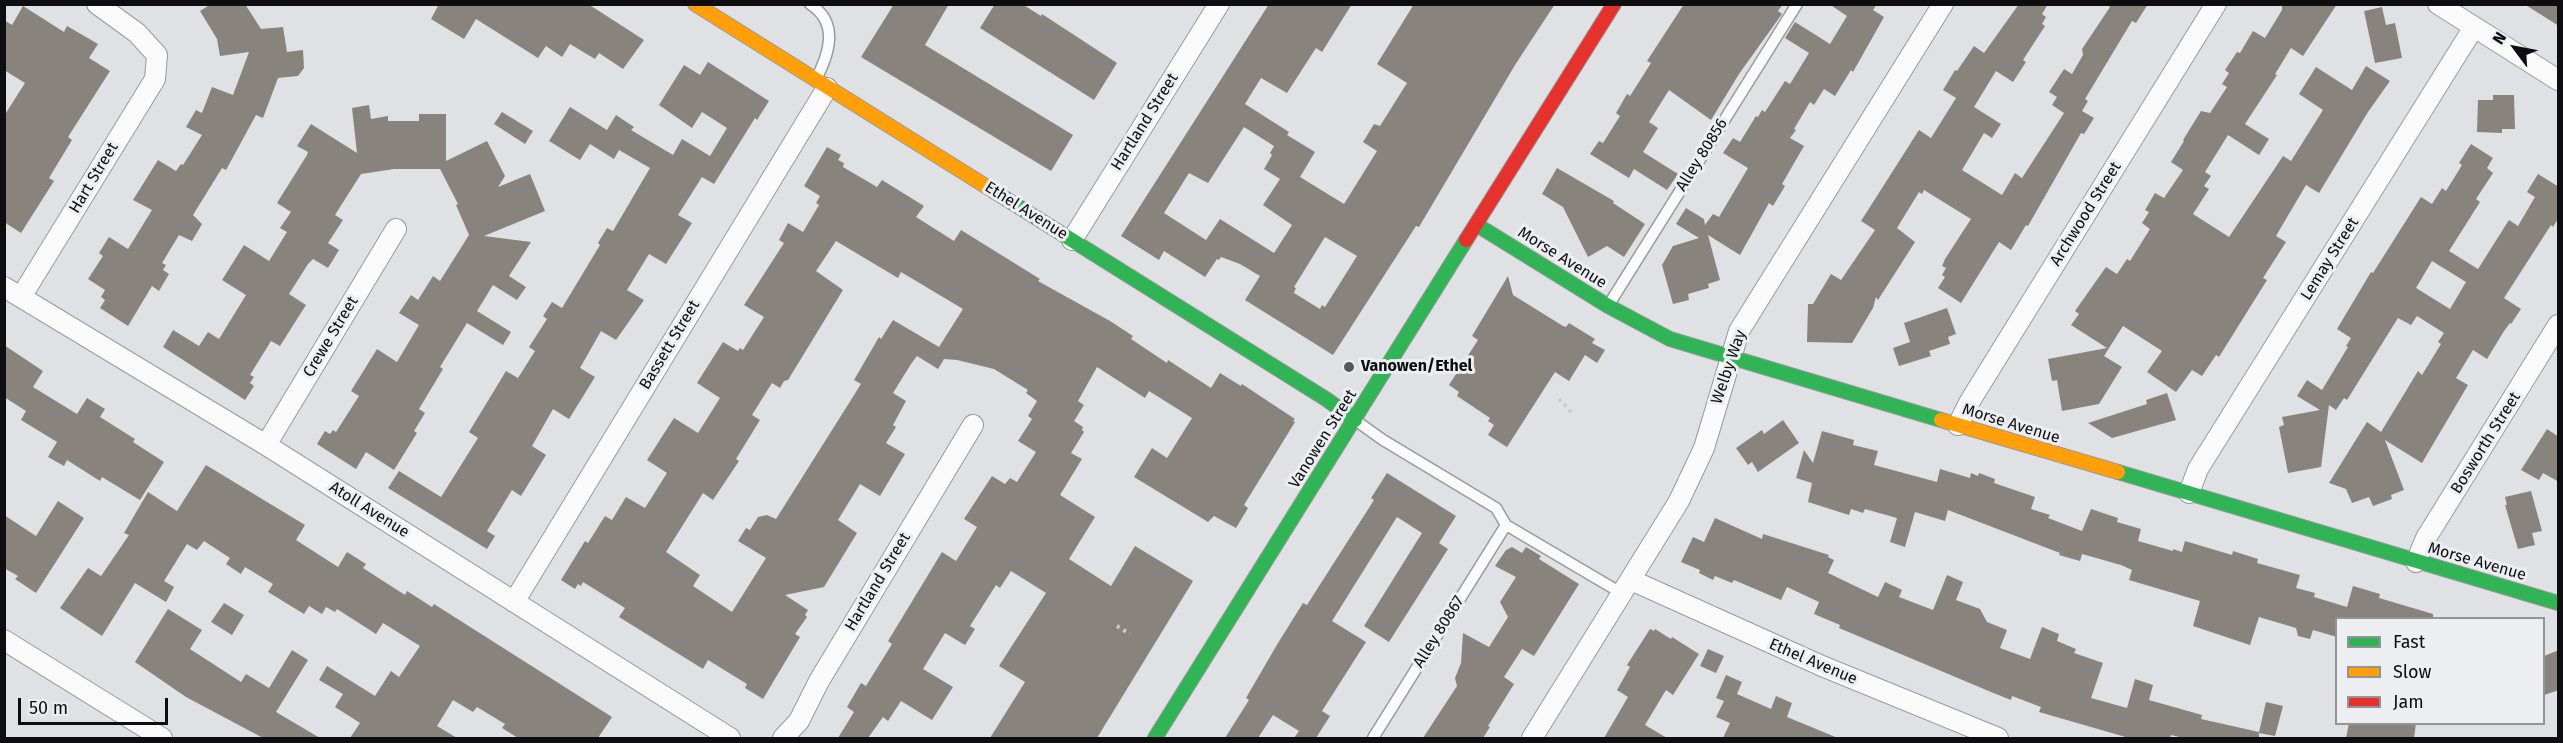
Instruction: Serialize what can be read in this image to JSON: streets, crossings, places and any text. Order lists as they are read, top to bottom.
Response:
{
  "streets": {
    "street": [
      "Hartland Street",
      "Hart Street",
      "Ethel Avenue",
      "Archwood Street",
      "Morse Avenue",
      "Lemay Street",
      "Crewe Street",
      "Bassett Street",
      "Welby Way",
      "Vanowen Street",
      "Bosworth Street",
      "Atoll Avenue"
    ],
    "lane": ["Alley 80856", "Alley 80867"]
  },
  "crossings": [
    ["Hartland Street", "Ethel Avenue"],
    ["Alley 80856", "Morse Avenue"],
    ["Hart Street", "Atoll Avenue"],
    ["Ethel Avenue", "Bassett Street"],
    ["Ethel Avenue", "Welby Way"],
    ["Ethel Avenue", "Vanowen Street"],
    ["Archwood Street", "Morse Avenue"],
    ["Morse Avenue", "Lemay Street"],
    ["Morse Avenue", "Welby Way"],
    ["Morse Avenue", "Vanowen Street"],
    ["Morse Avenue", "Bosworth Street"],
    ["Crewe Street", "Atoll Avenue"],
    ["Bassett Street", "Atoll Avenue"]
  ],
  "places": ["Vanowen/Ethel"],
  "legend": ["Fast", "Slow", "Jam"],
  "scale_bar": "50 m",
  "north": "top left"
}
